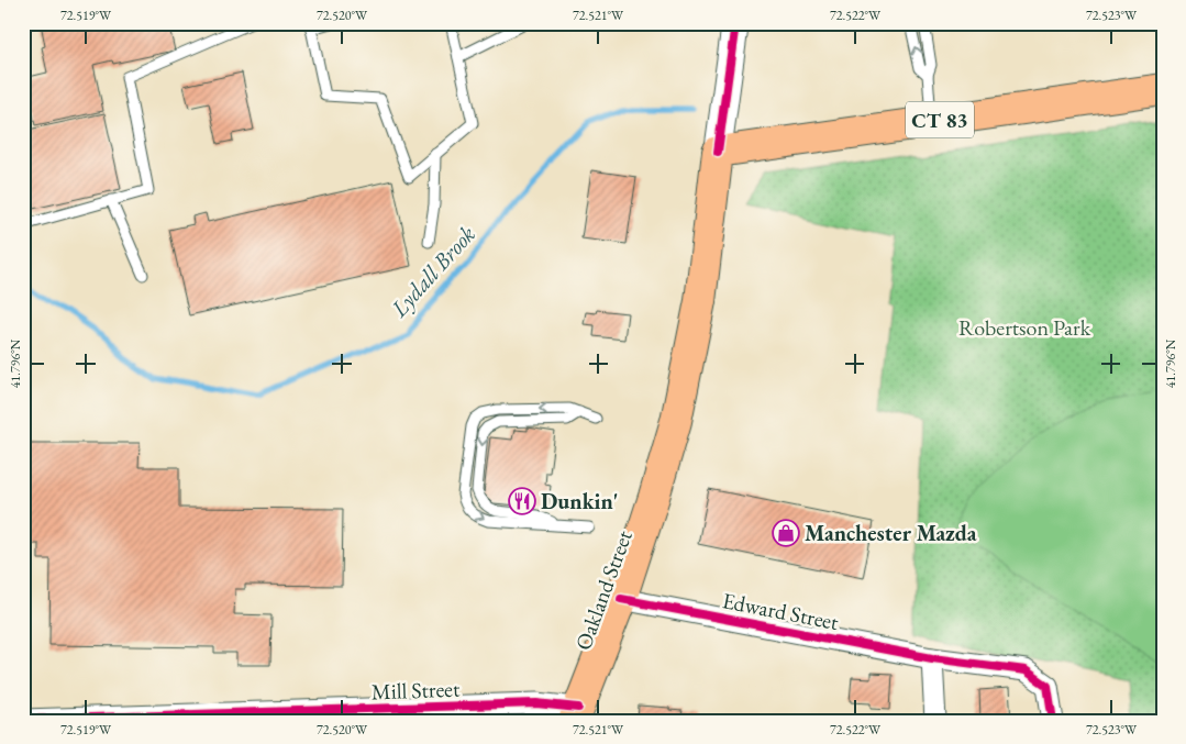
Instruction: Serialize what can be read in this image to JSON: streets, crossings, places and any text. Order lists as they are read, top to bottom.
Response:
{
  "streets": {
    "main road": ["CT 83", "Oakland Street"],
    "street": ["Edward Street", "Mill Street"]
  },
  "crossings": [
    ["CT 83", "Oakland Street"],
    ["Oakland Street", "Edward Street"],
    ["Oakland Street", "Mill Street"]
  ],
  "water": ["Lydall Brook"],
  "parks": ["Robertson Park"],
  "places": {
    "restaurant": ["Dunkin'"],
    "shop": ["Manchester Mazda"]
  },
  "coordinates": [
    "72.519°W",
    "72.520°W",
    "72.521°W",
    "72.522°W",
    "72.523°W",
    "41.796°N"
  ]
}
